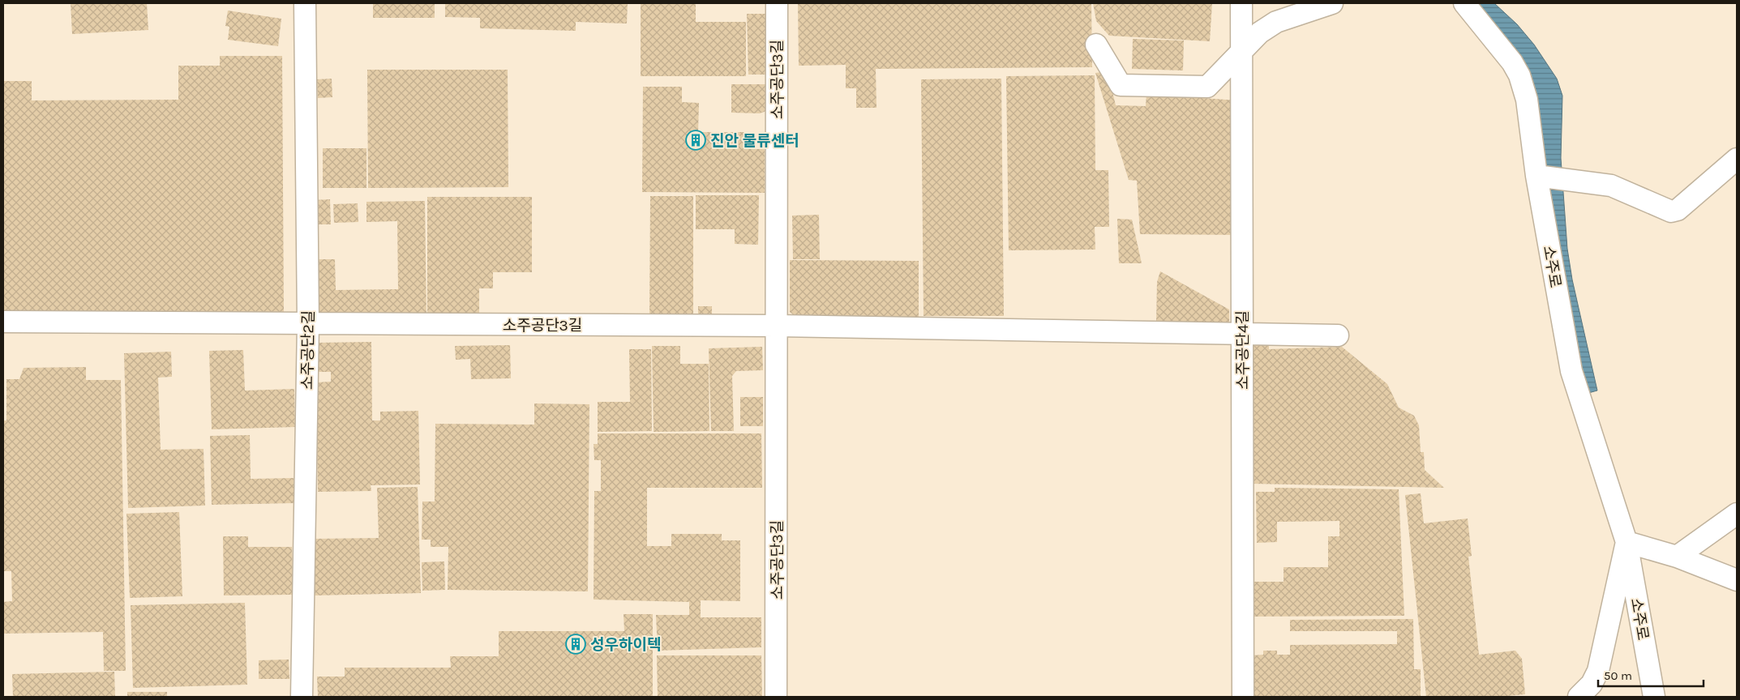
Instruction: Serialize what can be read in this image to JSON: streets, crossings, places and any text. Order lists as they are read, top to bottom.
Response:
{
  "streets": {
    "street": [
      "소주공단3길",
      "소주로",
      "소주공단2길",
      "소주공단4길"
    ]
  },
  "crossings": [
    ["소주공단3길", "소주공단2길"]
  ],
  "places": {
    "building": ["진안 물류센터", "성우하이텍"]
  },
  "scale_bar": "50 m"
}
